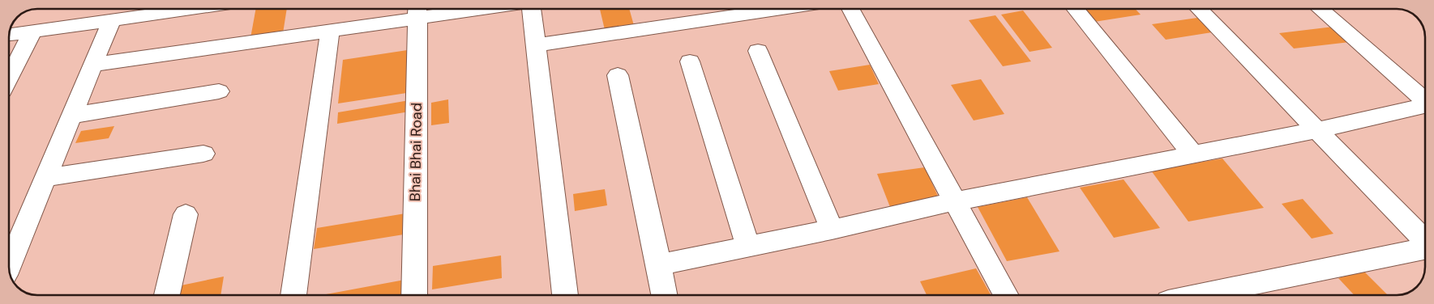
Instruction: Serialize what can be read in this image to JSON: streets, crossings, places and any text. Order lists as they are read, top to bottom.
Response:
{
  "streets": {
    "street": ["Bhai Bhai Road"]
  }
}
